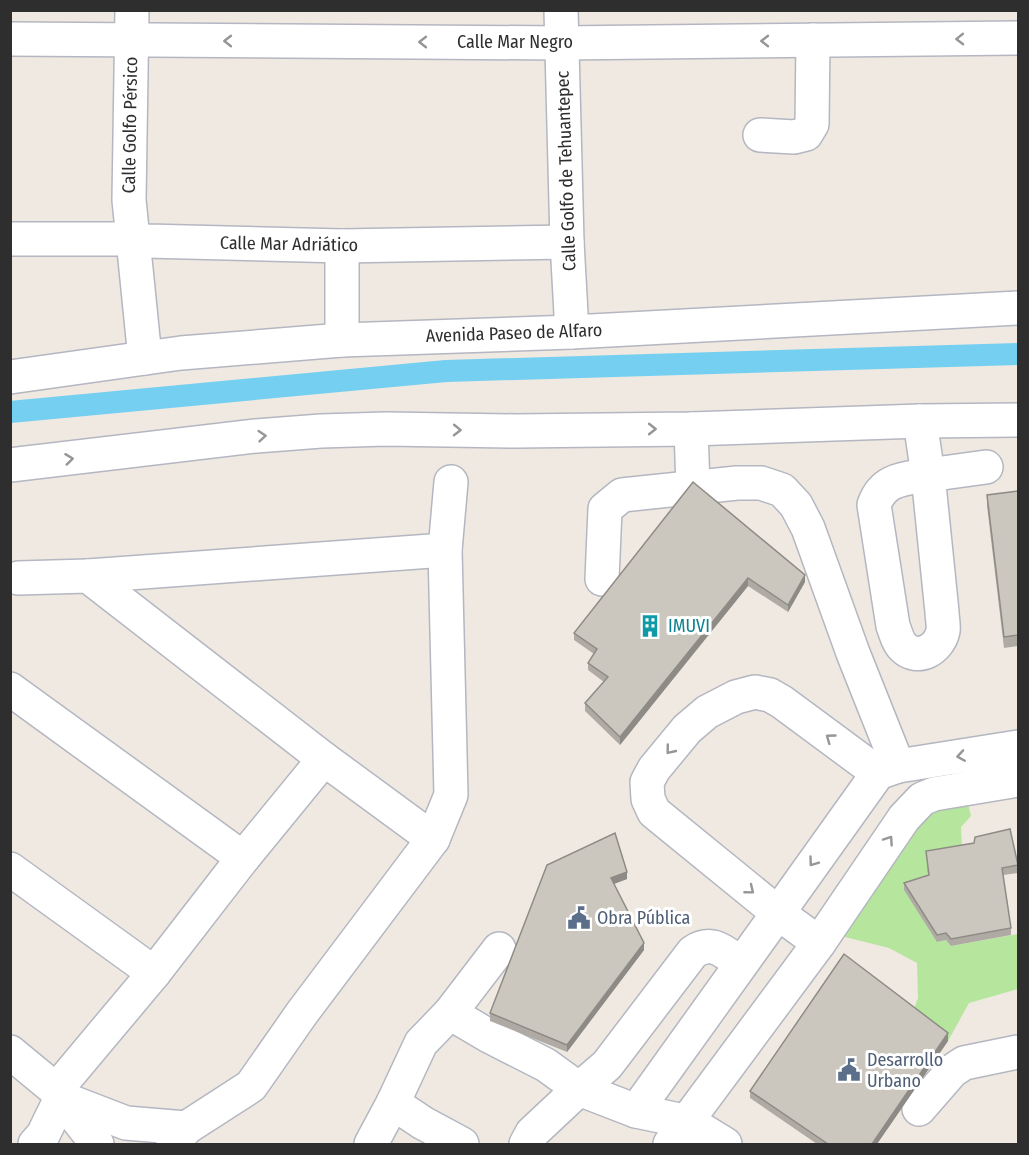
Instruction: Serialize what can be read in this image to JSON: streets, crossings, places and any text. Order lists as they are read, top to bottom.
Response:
{
  "streets": {
    "street": [
      "Calle Mar Negro",
      "Calle Golfo Pérsico",
      "Calle Golfo de Tehuantepec",
      "Calle Mar Adriático",
      "Avenida Paseo de Alfaro"
    ]
  },
  "crossings": [
    ["Calle Mar Negro", "Calle Golfo Pérsico"],
    ["Calle Mar Negro", "Calle Golfo de Tehuantepec"],
    ["Calle Golfo Pérsico", "Calle Mar Adriático"],
    ["Calle Golfo Pérsico", "Avenida Paseo de Alfaro"],
    ["Calle Golfo de Tehuantepec", "Calle Mar Adriático"],
    ["Calle Golfo de Tehuantepec", "Avenida Paseo de Alfaro"]
  ],
  "one_way": ["Calle Mar Negro"],
  "places": {
    "building": ["IMUVI"],
    "public building": ["Obra Pública", "Desarrollo Urbano"]
  }
}
